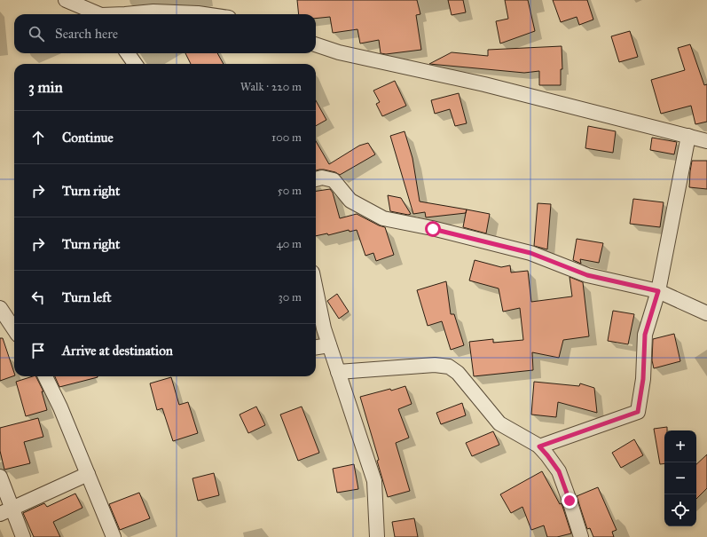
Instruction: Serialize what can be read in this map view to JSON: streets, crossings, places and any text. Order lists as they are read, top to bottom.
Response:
{
  "page": {
    "search": "Search here",
    "heading": ["3 min", "Walk · 220 m"],
    "list": [
      ["Continue", "100 m"],
      ["Turn right", "50 m"],
      ["Turn right", "40 m"],
      ["Turn left", "30 m"],
      "Arrive at destination"
    ],
    "map_buttons": ["+", "−"]
  }
}
